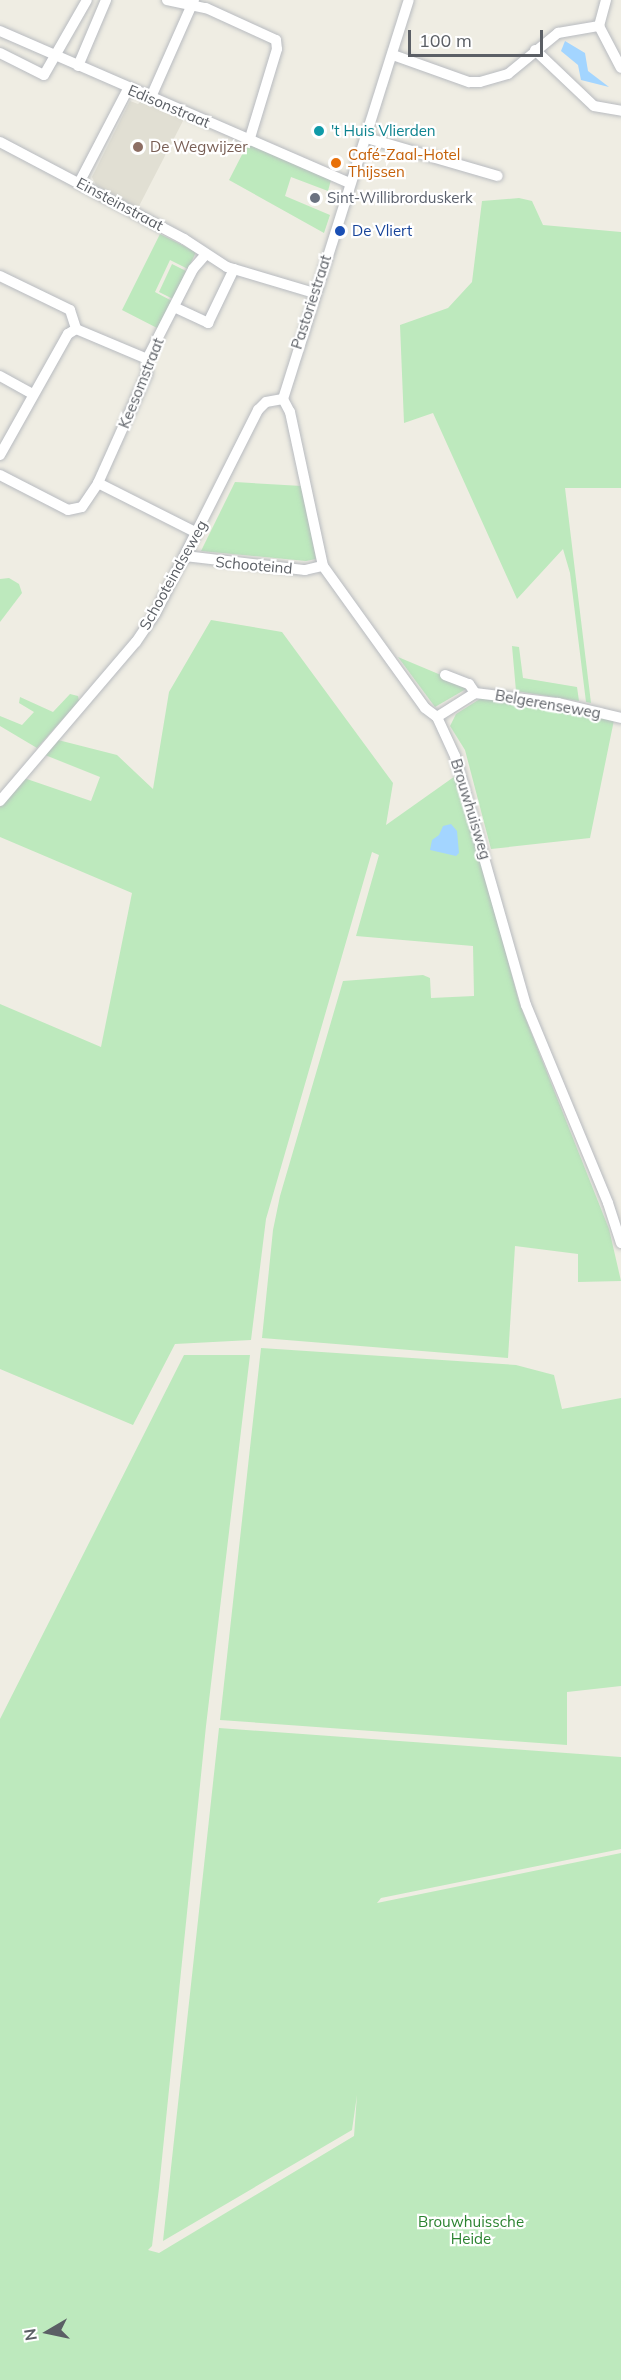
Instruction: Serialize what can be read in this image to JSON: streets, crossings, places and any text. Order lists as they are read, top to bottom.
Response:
{
  "streets": {
    "street": [
      "Edisonstraat",
      "Einsteinstraat",
      "Pastoriestraat",
      "Keesomstraat",
      "Schooteind",
      "Schooteindseweg",
      "Belgerenseweg",
      "Brouwhuisweg"
    ]
  },
  "crossings": [
    ["Edisonstraat", "Pastoriestraat"],
    ["Einsteinstraat", "Pastoriestraat"],
    ["Einsteinstraat", "Keesomstraat"],
    ["Pastoriestraat", "Schooteindseweg"],
    ["Pastoriestraat", "Brouwhuisweg"],
    ["Schooteind", "Schooteindseweg"],
    ["Schooteind", "Brouwhuisweg"],
    ["Schooteindseweg", "Brouwhuisweg"],
    ["Belgerenseweg", "Brouwhuisweg"]
  ],
  "parks": ["Brouwhuissche Heide"],
  "places": [
    "'t Huis Vlierden",
    "De Wegwijzer",
    "Café-Zaal-Hotel Thijssen",
    "Sint-Willibrorduskerk",
    "De Vliert"
  ],
  "scale_bar": "100 m",
  "north": "left"
}
